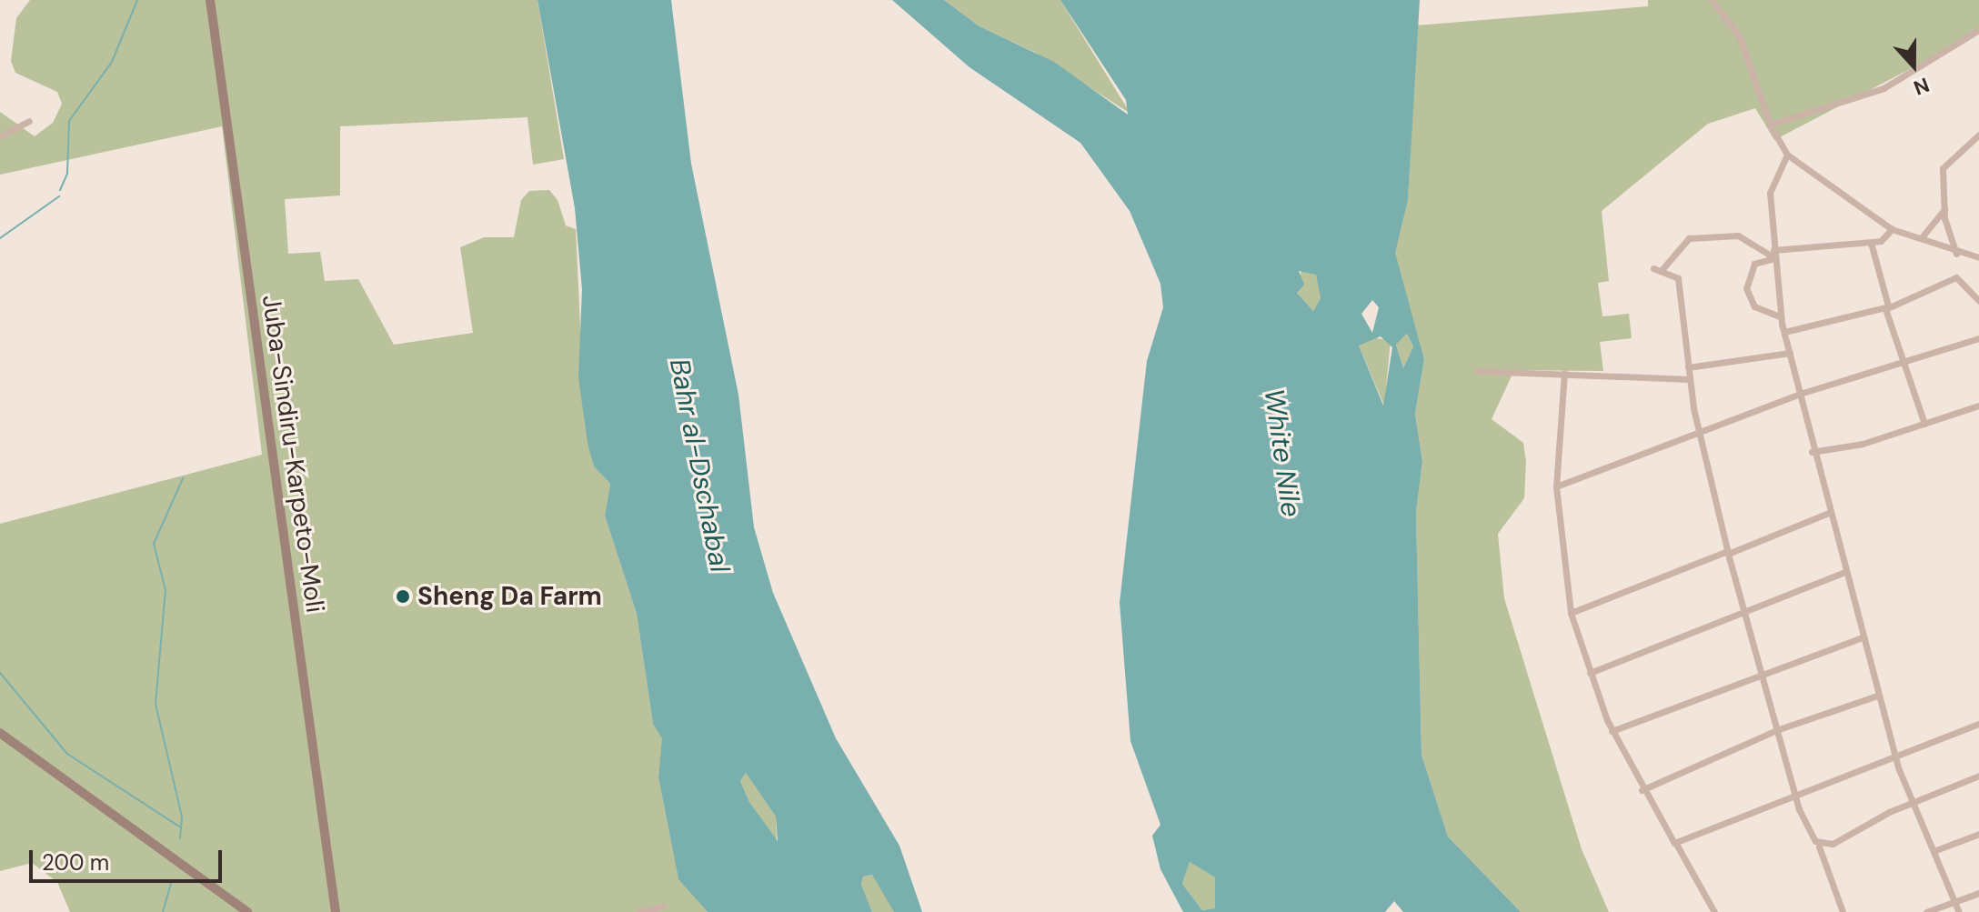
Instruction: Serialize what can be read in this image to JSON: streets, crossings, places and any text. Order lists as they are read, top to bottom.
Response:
{
  "streets": {
    "main road": ["Juba-Sindiru-Karpeto-Moli"]
  },
  "water": ["White Nile", "Bahr al-Dschabal"],
  "places": ["Sheng Da Farm"],
  "scale_bar": "200 m",
  "north": "bottom"
}
